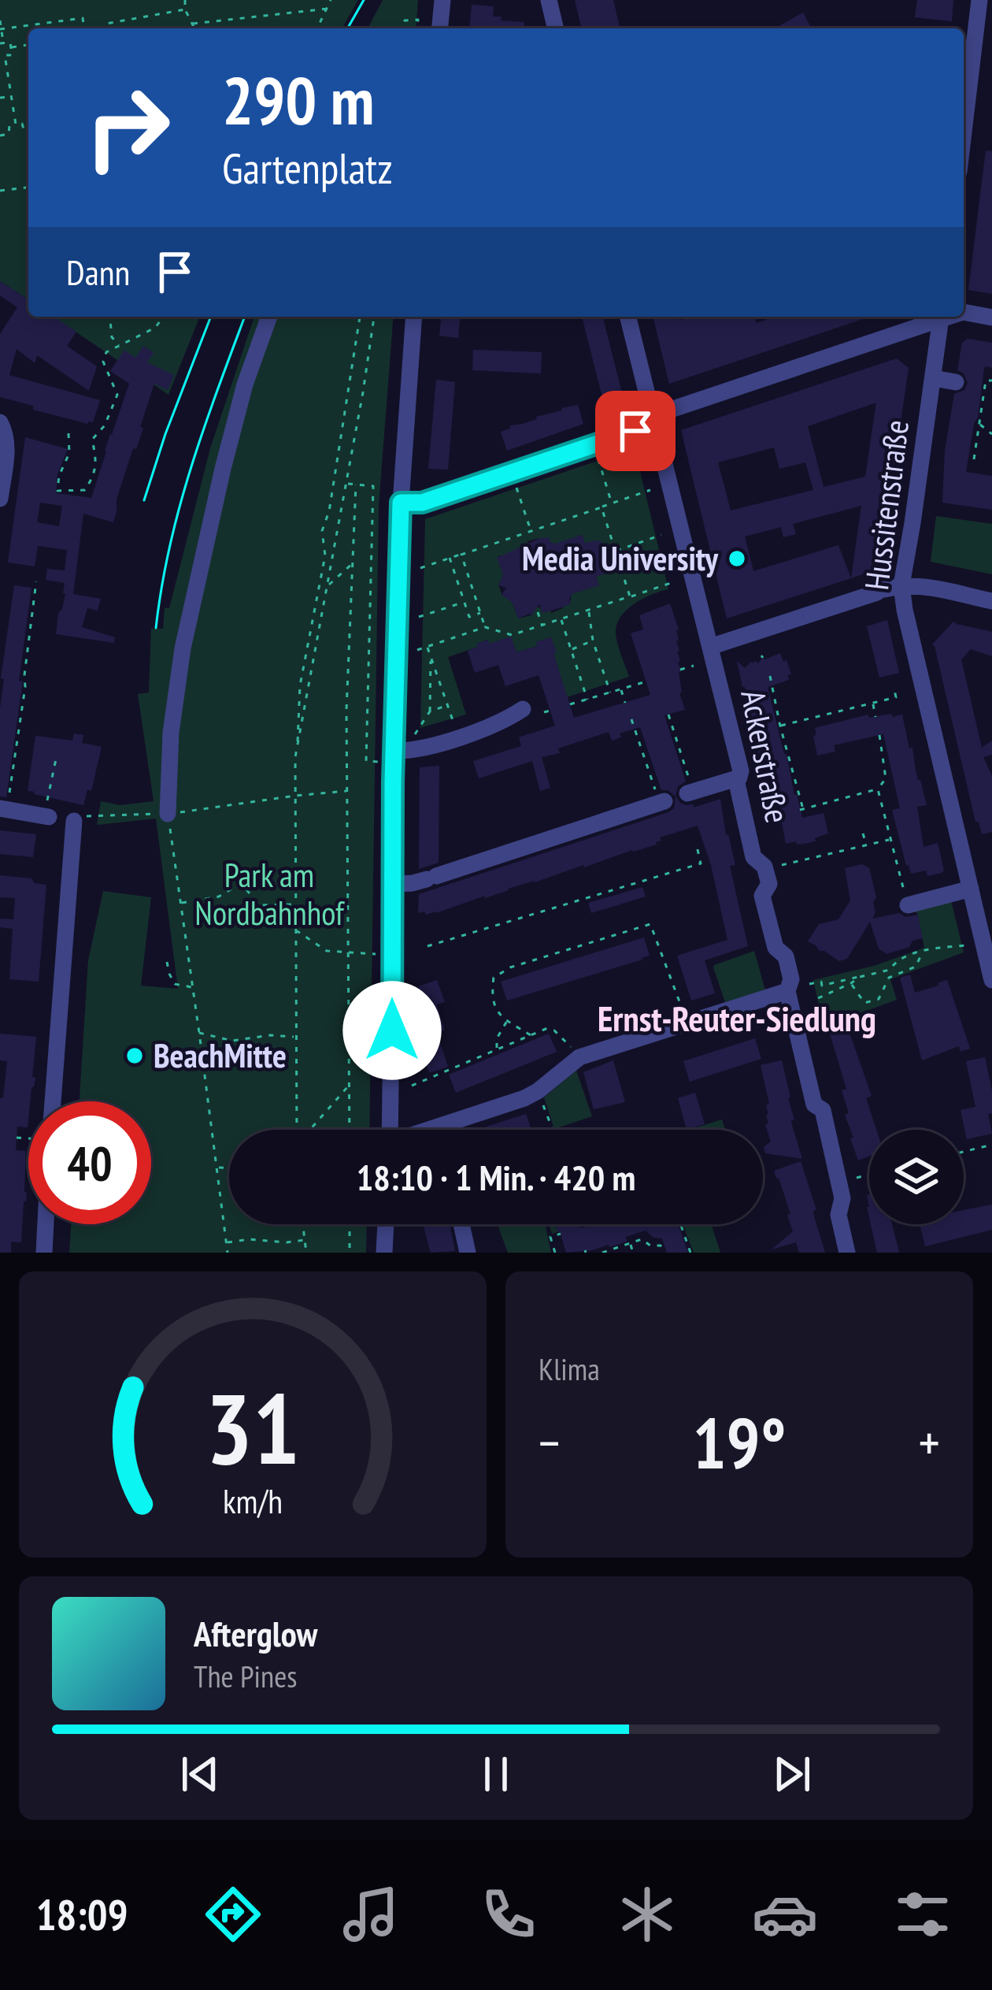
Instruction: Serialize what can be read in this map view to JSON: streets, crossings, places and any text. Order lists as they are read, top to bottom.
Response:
{
  "streets": {
    "street": ["Hussitenstraße", "Ackerstraße"]
  },
  "districts": ["Ernst-Reuter-Siedlung"],
  "parks": ["Park am Nordbahnhof"],
  "places": ["Media University", "BeachMitte"],
  "page": {
    "turn": ["290 m", "Gartenplatz"],
    "then": "Dann",
    "limit": "40",
    "trip": "18:10 · 1 Min. · 420 m",
    "tile": "Klima",
    "heat": ["−", "19°", "+"],
    "song": ["Afterglow", "The Pines"],
    "tabs": "18:09",
    "gauge": ["31", "km/h"]
  }
}
